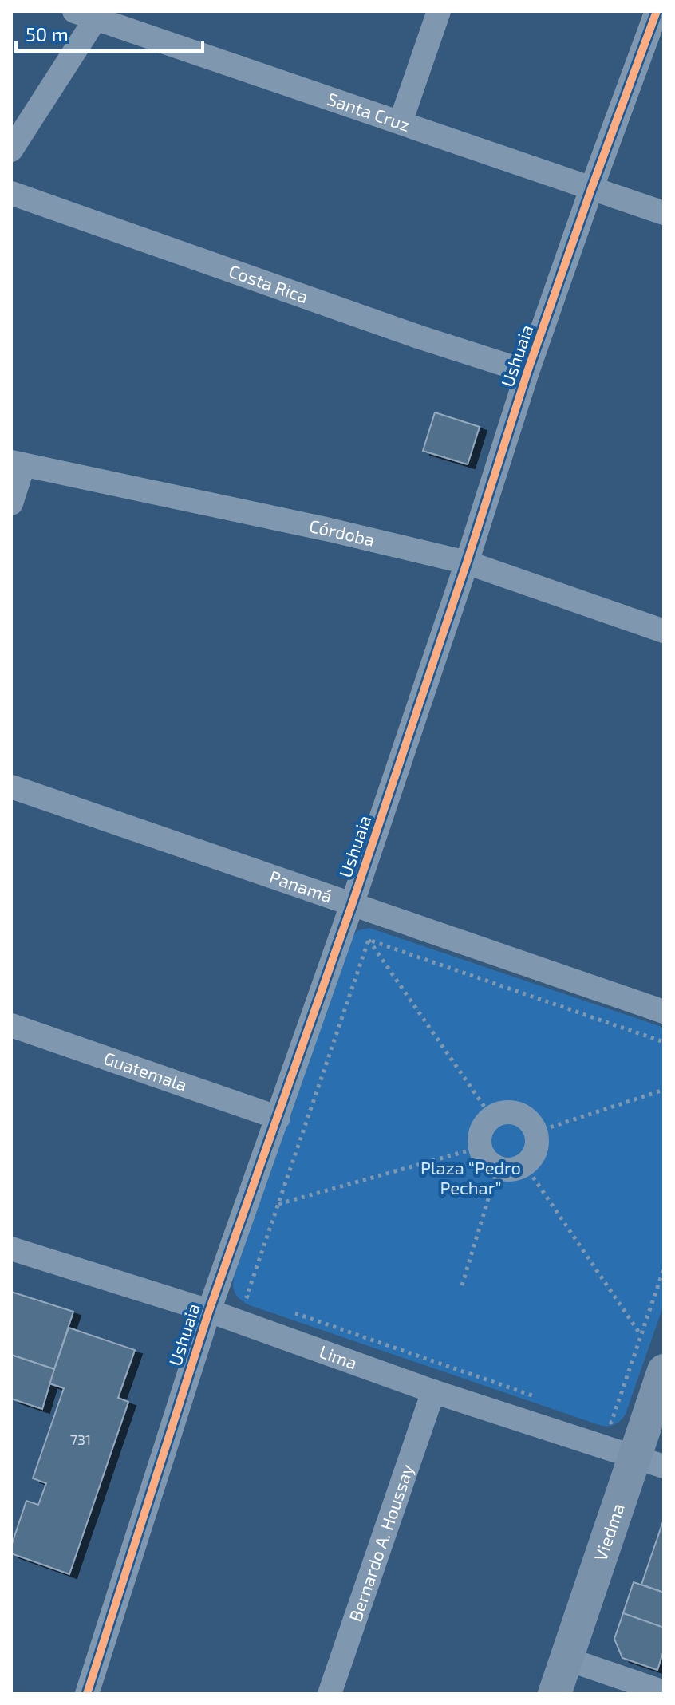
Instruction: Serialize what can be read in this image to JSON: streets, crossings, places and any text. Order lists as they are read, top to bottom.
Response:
{
  "streets": {
    "street": [
      "Santa Cruz",
      "Costa Rica",
      "Ushuaia",
      "Córdoba",
      "Panamá",
      "Guatemala",
      "Lima",
      "Viedma",
      "Bernardo A. Houssay"
    ]
  },
  "crossings": [
    ["Santa Cruz", "Ushuaia"],
    ["Costa Rica", "Ushuaia"],
    ["Ushuaia", "Córdoba"],
    ["Ushuaia", "Panamá"],
    ["Ushuaia", "Guatemala"],
    ["Ushuaia", "Lima"],
    ["Lima", "Viedma"],
    ["Lima", "Bernardo A. Houssay"]
  ],
  "parks": ["Plaza “Pedro Pechar”"],
  "house_numbers": ["731"],
  "scale_bar": "50 m"
}
